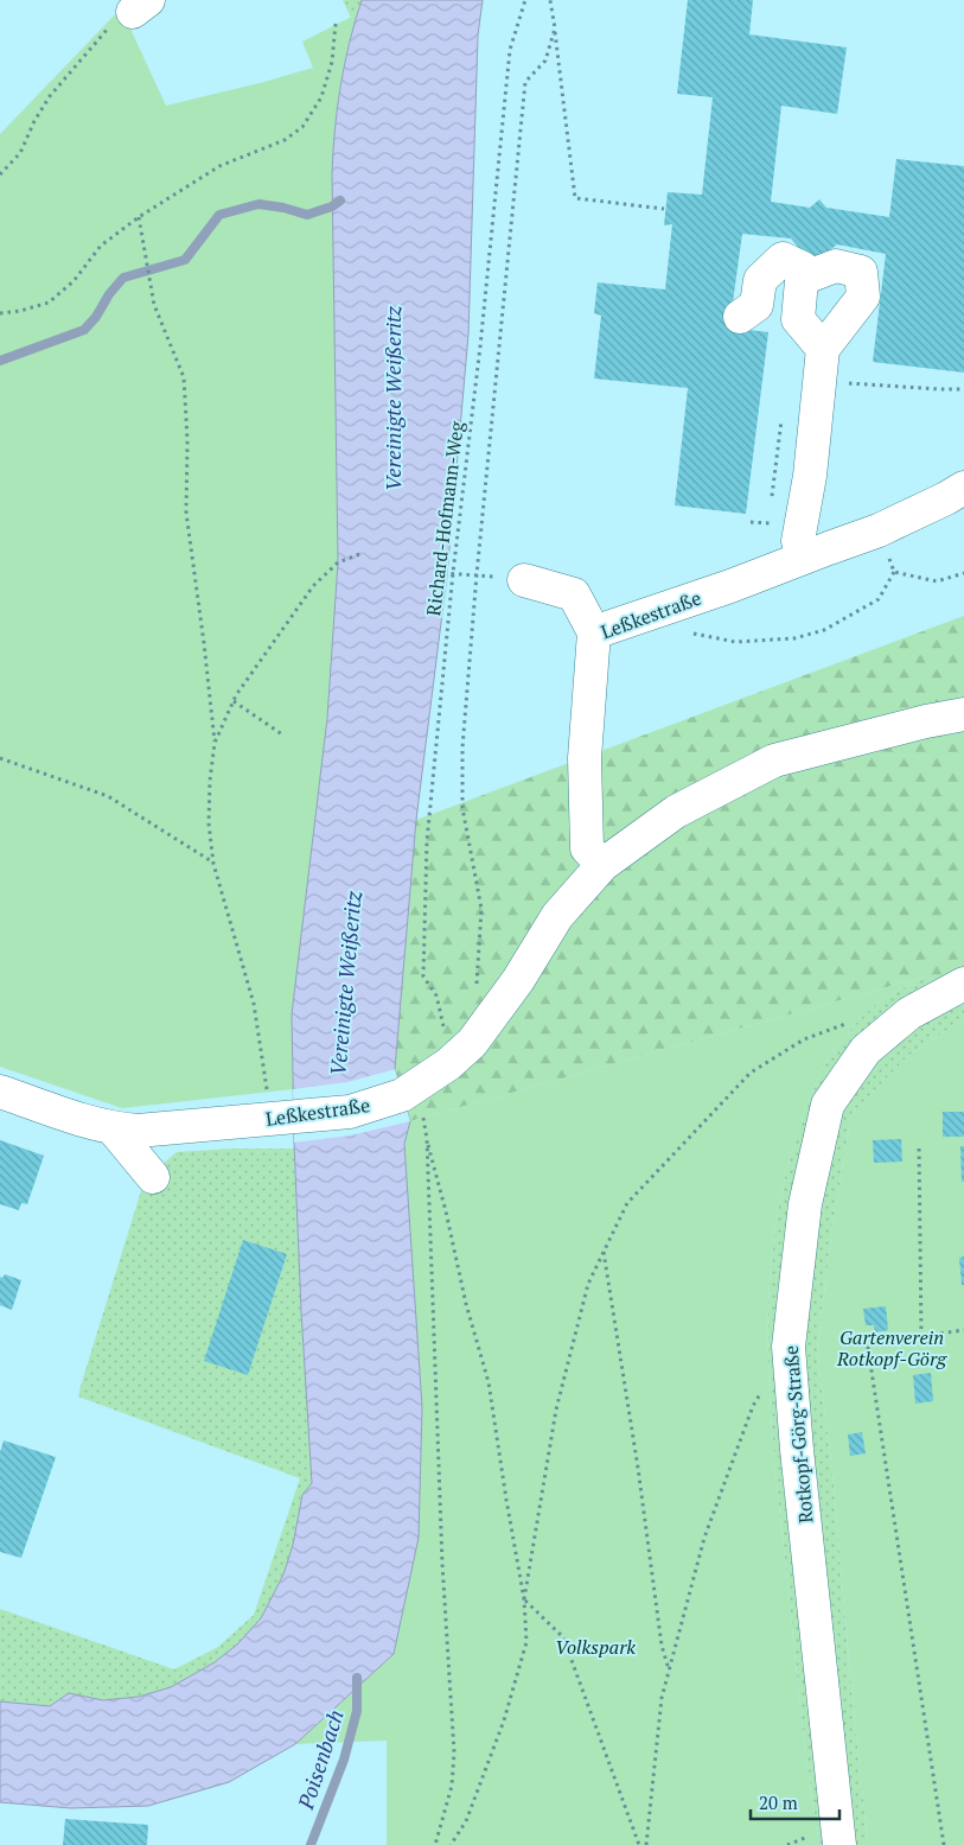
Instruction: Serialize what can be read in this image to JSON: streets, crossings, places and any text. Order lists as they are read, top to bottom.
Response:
{
  "streets": {
    "street": ["Leßkestraße", "Rotkopf-Görg-Straße"],
    "path": ["Richard-Hofmann-Weg"]
  },
  "water": ["Vereinigte Weißeritz", "Poisenbach"],
  "parks": ["Gartenverein Rotkopf-Görg", "Volkspark"],
  "scale_bar": "20 m"
}
